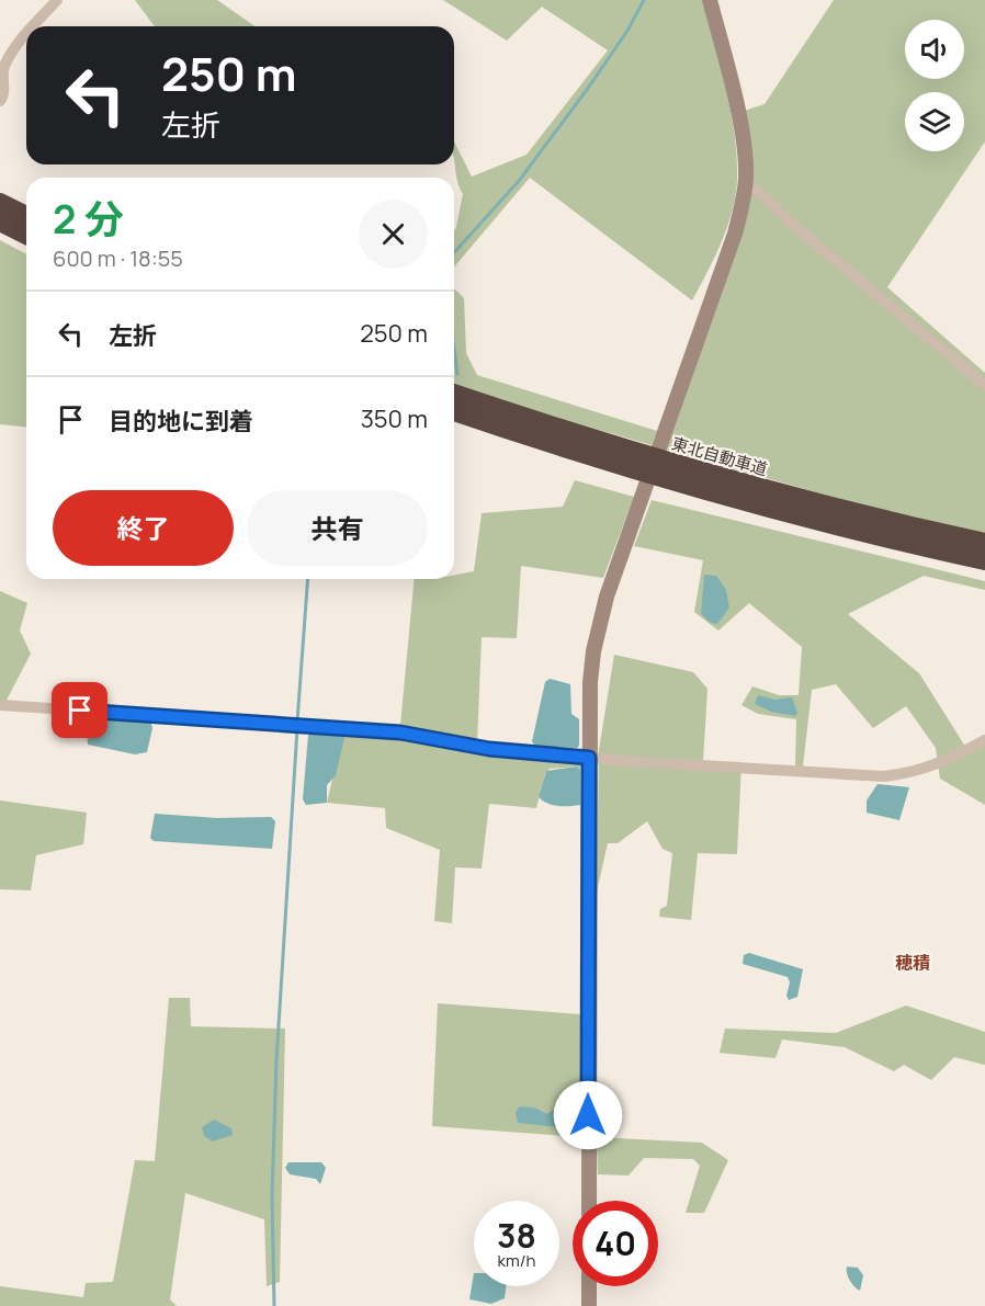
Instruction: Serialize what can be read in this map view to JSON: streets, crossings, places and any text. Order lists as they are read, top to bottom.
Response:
{
  "streets": {
    "highway": ["東北自動車道"]
  },
  "districts": ["穂積"],
  "page": {
    "turn": ["250 m", "左折"],
    "heading": ["2 分", "600 m · 18:55"],
    "list": [
      {
        "name": "左折",
        "value": "250 m"
      },
      {
        "name": "目的地に到着",
        "value": "350 m"
      }
    ],
    "buttons": ["終了", "共有"],
    "speed": "38 km/h",
    "limit": "40"
  }
}
